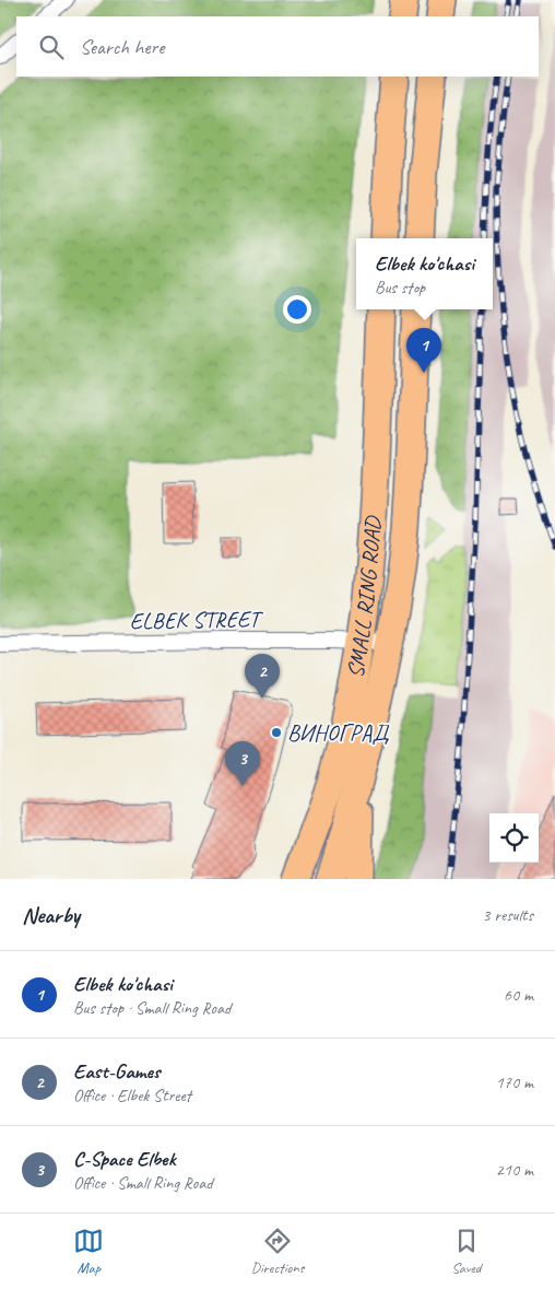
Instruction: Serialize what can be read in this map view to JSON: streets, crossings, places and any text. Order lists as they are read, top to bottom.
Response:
{
  "streets": {
    "highway": ["SMALL RING ROAD"],
    "street": ["ELBEK STREET"]
  },
  "crossings": [
    ["SMALL RING ROAD", "ELBEK STREET"]
  ],
  "places": ["ВИНОГРАД"],
  "page": {
    "search": "Search here",
    "popup": ["Elbek ko'chasi", "Bus stop"],
    "pins": ["1", "2", "3"],
    "heading": ["Nearby", "3 results"],
    "list": [
      {
        "mark": "1",
        "name": "Elbek ko'chasi",
        "note": "Bus stop · Small Ring Road",
        "value": "60 m"
      },
      {
        "mark": "2",
        "name": "East-Games",
        "note": "Office · Elbek Street",
        "value": "170 m"
      },
      {
        "mark": "3",
        "name": "C-Space Elbek",
        "note": "Office · Small Ring Road",
        "value": "210 m"
      }
    ],
    "nav": ["Map", "Directions", "Saved"]
  }
}
